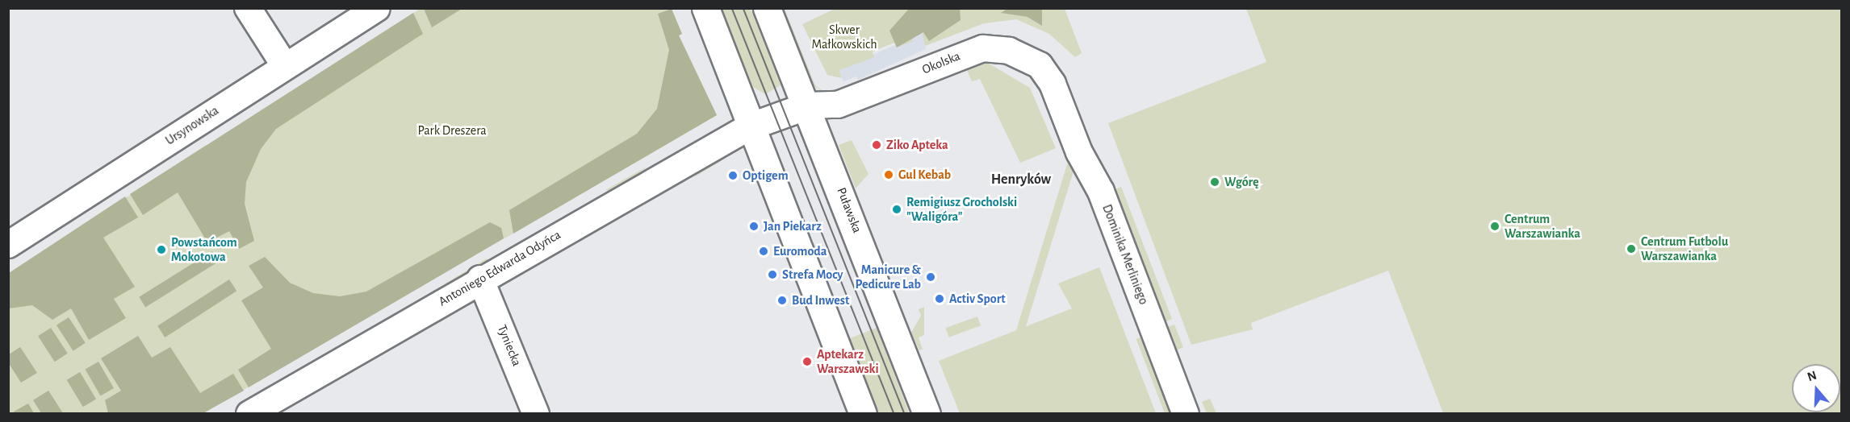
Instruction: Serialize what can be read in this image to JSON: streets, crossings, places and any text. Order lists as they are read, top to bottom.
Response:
{
  "streets": {
    "main road": ["Puławska"],
    "street": [
      "Okolska",
      "Ursynowska",
      "Dominika Merliniego",
      "Antoniego Edwarda Odyńca",
      "Tyniecka"
    ]
  },
  "crossings": [
    ["Okolska", "Puławska"],
    ["Okolska", "Dominika Merliniego"],
    ["Antoniego Edwarda Odyńca", "Tyniecka"]
  ],
  "districts": ["Henryków"],
  "parks": ["Skwer Małkowskich", "Park Dreszera"],
  "places": [
    "Ziko Apteka",
    "Gul Kebab",
    "Optigem",
    "Wgórę",
    "Remigiusz Grocholski \"Waligóra\"",
    "Jan Piekarz",
    "Centrum Warszawianka",
    "Centrum Futbolu Warszawianka",
    "Powstańcom Mokotowa",
    "Euromoda",
    "Strefa Mocy",
    "Manicure & Pedicure Lab",
    "Activ Sport",
    "Bud Inwest",
    "Aptekarz Warszawski"
  ],
  "north": "top"
}
